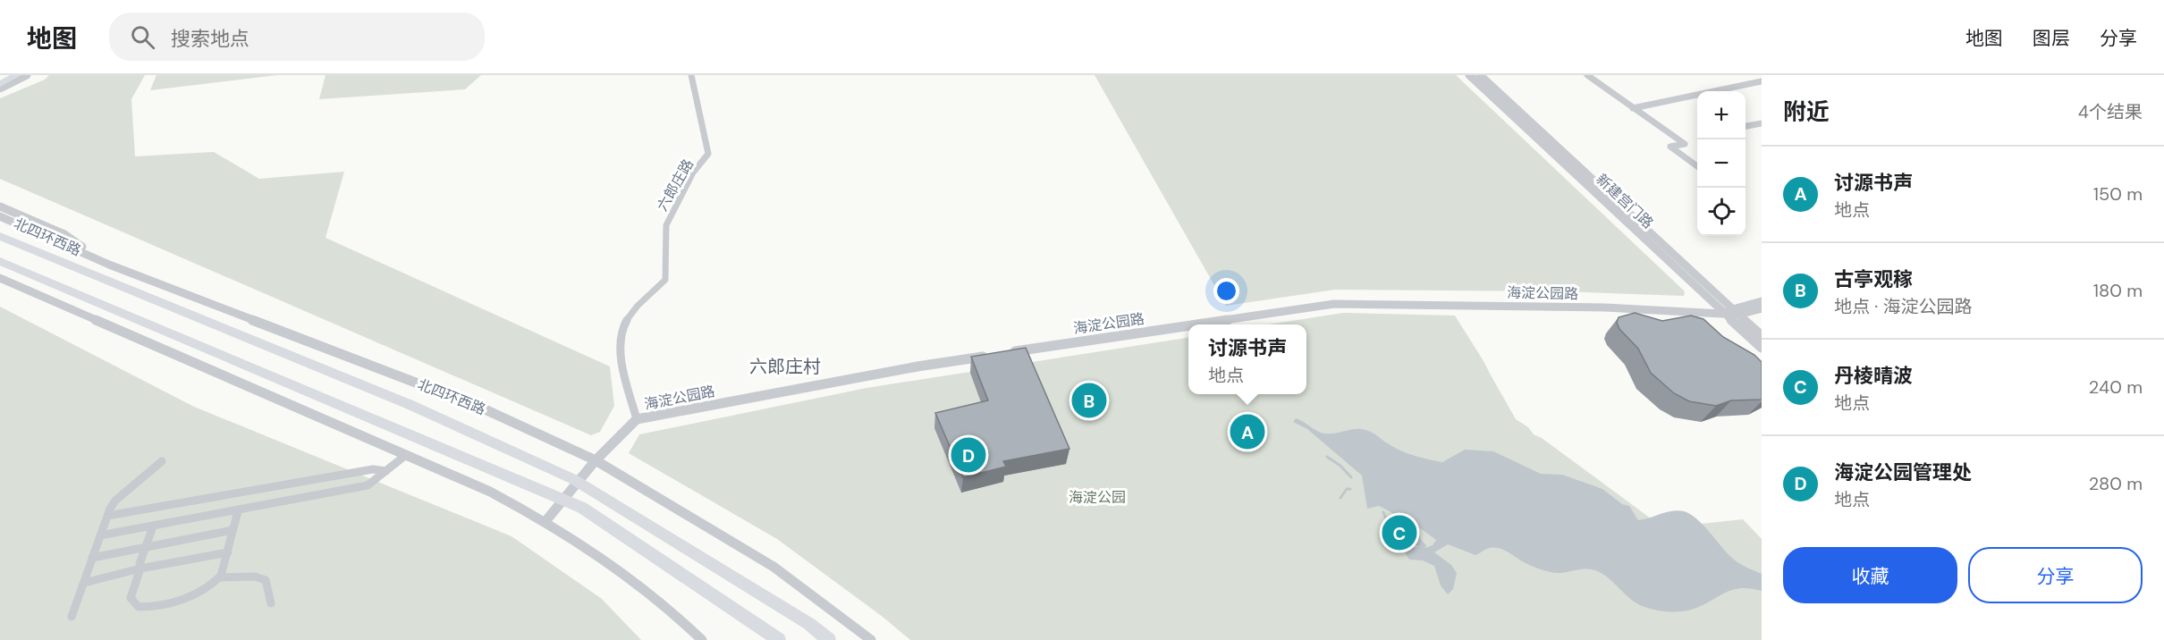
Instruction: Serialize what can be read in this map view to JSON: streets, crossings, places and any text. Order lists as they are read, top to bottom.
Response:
{
  "streets": {
    "highway": ["北四环西路"],
    "street": ["六郎庄路", "新建宫门路", "海淀公园路"]
  },
  "crossings": [
    ["六郎庄路", "海淀公园路"],
    ["新建宫门路", "海淀公园路"],
    ["北四环西路", "海淀公园路"]
  ],
  "districts": ["六郎庄村"],
  "parks": ["海淀公园"],
  "page": {
    "header": "地图",
    "search": "搜索地点",
    "nav": ["地图", "图层", "分享"],
    "heading": ["附近", "4个结果"],
    "map_buttons": ["+", "−"],
    "list": [
      {
        "mark": "A",
        "name": "讨源书声",
        "note": "地点",
        "value": "150 m"
      },
      {
        "mark": "B",
        "name": "古亭观稼",
        "note": "地点 · 海淀公园路",
        "value": "180 m"
      },
      {
        "mark": "C",
        "name": "丹棱晴波",
        "note": "地点",
        "value": "240 m"
      },
      {
        "mark": "D",
        "name": "海淀公园管理处",
        "note": "地点",
        "value": "280 m"
      }
    ],
    "popup": ["讨源书声", "地点"],
    "pins": [
      "B",
      "A",
      "D",
      "C"
    ],
    "buttons": ["收藏", "分享"]
  }
}
